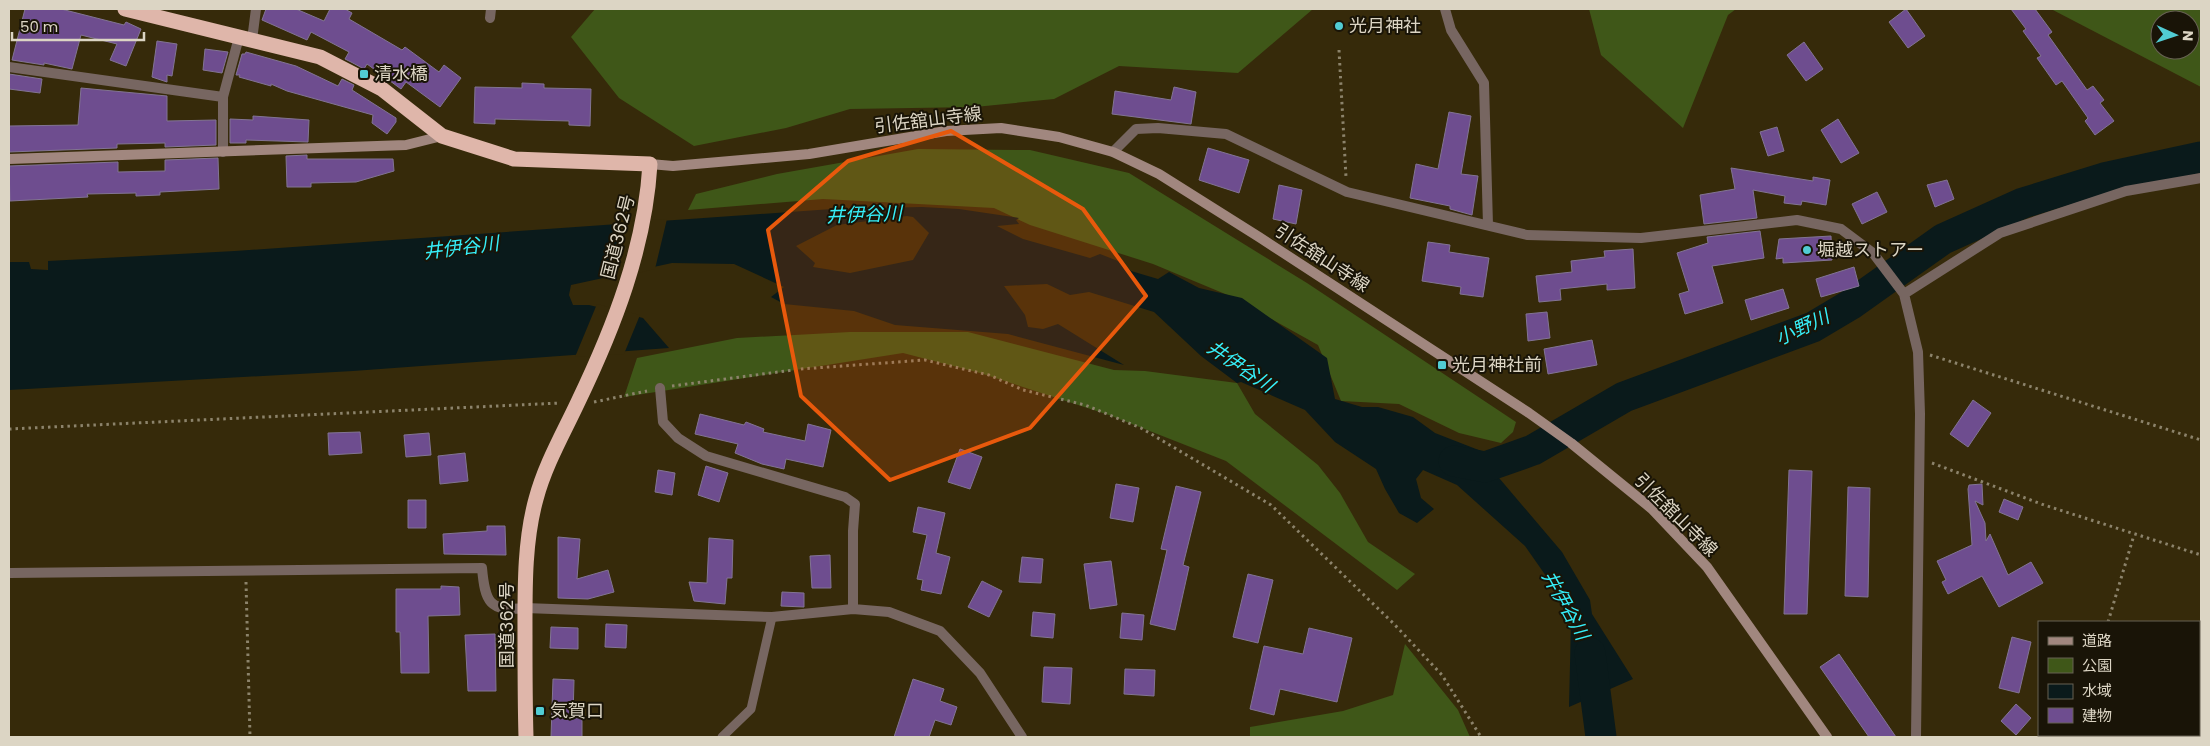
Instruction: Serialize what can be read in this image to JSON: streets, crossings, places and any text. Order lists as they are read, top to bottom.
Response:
{
  "streets": {
    "highway": ["国道362号"],
    "main road": ["引佐舘山寺線"]
  },
  "crossings": [
    ["引佐舘山寺線", "国道362号"]
  ],
  "water": ["井伊谷川", "小野川"],
  "places": {
    "other": ["光月神社", "堀越ストアー"],
    "transit": ["清水橋", "光月神社前", "気賀口"]
  },
  "legend": [
    "道路",
    "公園",
    "水域",
    "建物"
  ],
  "scale_bar": "50 m",
  "north": "right"
}
